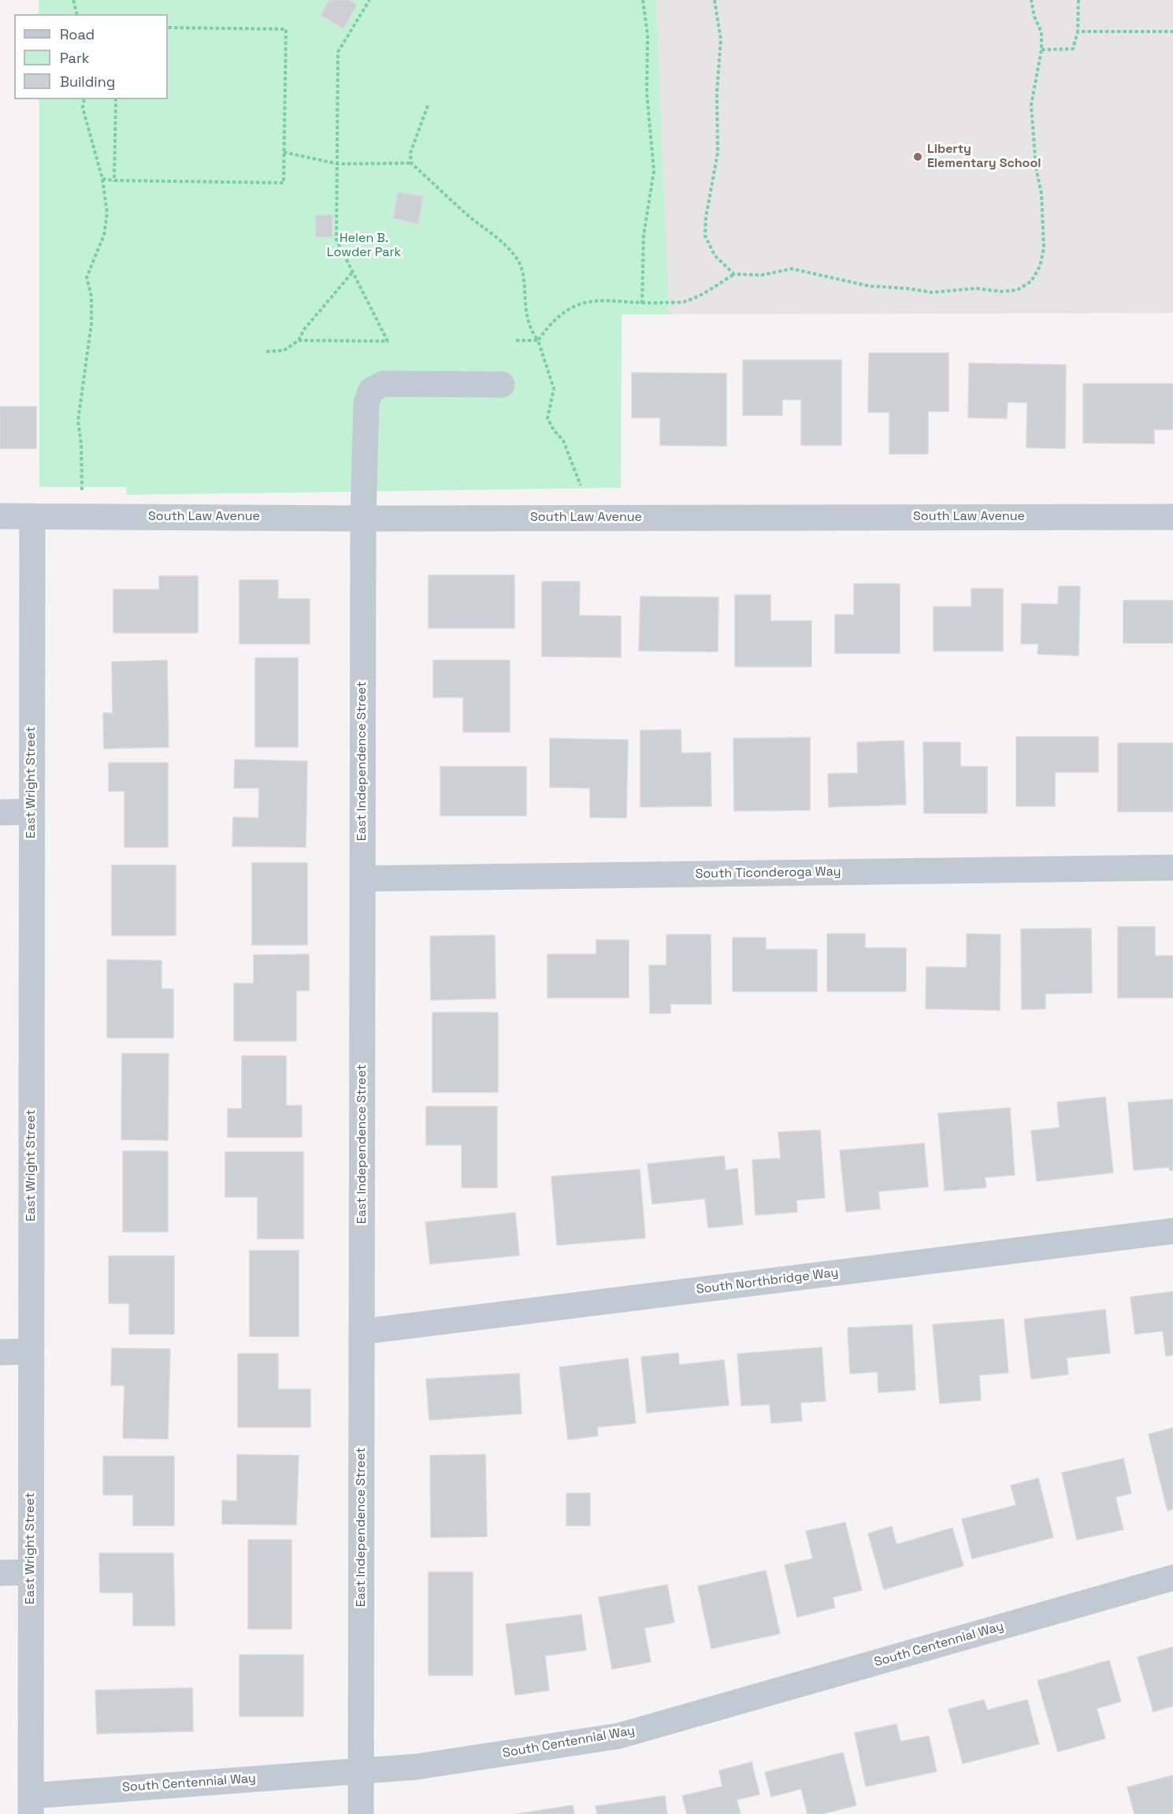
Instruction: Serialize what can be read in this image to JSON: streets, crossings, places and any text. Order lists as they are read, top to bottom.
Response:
{
  "streets": {
    "street": [
      "South Law Avenue",
      "East Independence Street",
      "East Wright Street",
      "South Ticonderoga Way",
      "South Northbridge Way",
      "South Centennial Way"
    ]
  },
  "crossings": [
    ["South Law Avenue", "East Independence Street"],
    ["South Law Avenue", "East Wright Street"],
    ["East Independence Street", "South Ticonderoga Way"],
    ["East Independence Street", "South Northbridge Way"],
    ["East Independence Street", "South Centennial Way"],
    ["East Wright Street", "South Centennial Way"]
  ],
  "parks": ["Helen B. Lowder Park"],
  "places": ["Liberty Elementary School"],
  "legend": ["Road", "Park", "Building"]
}
